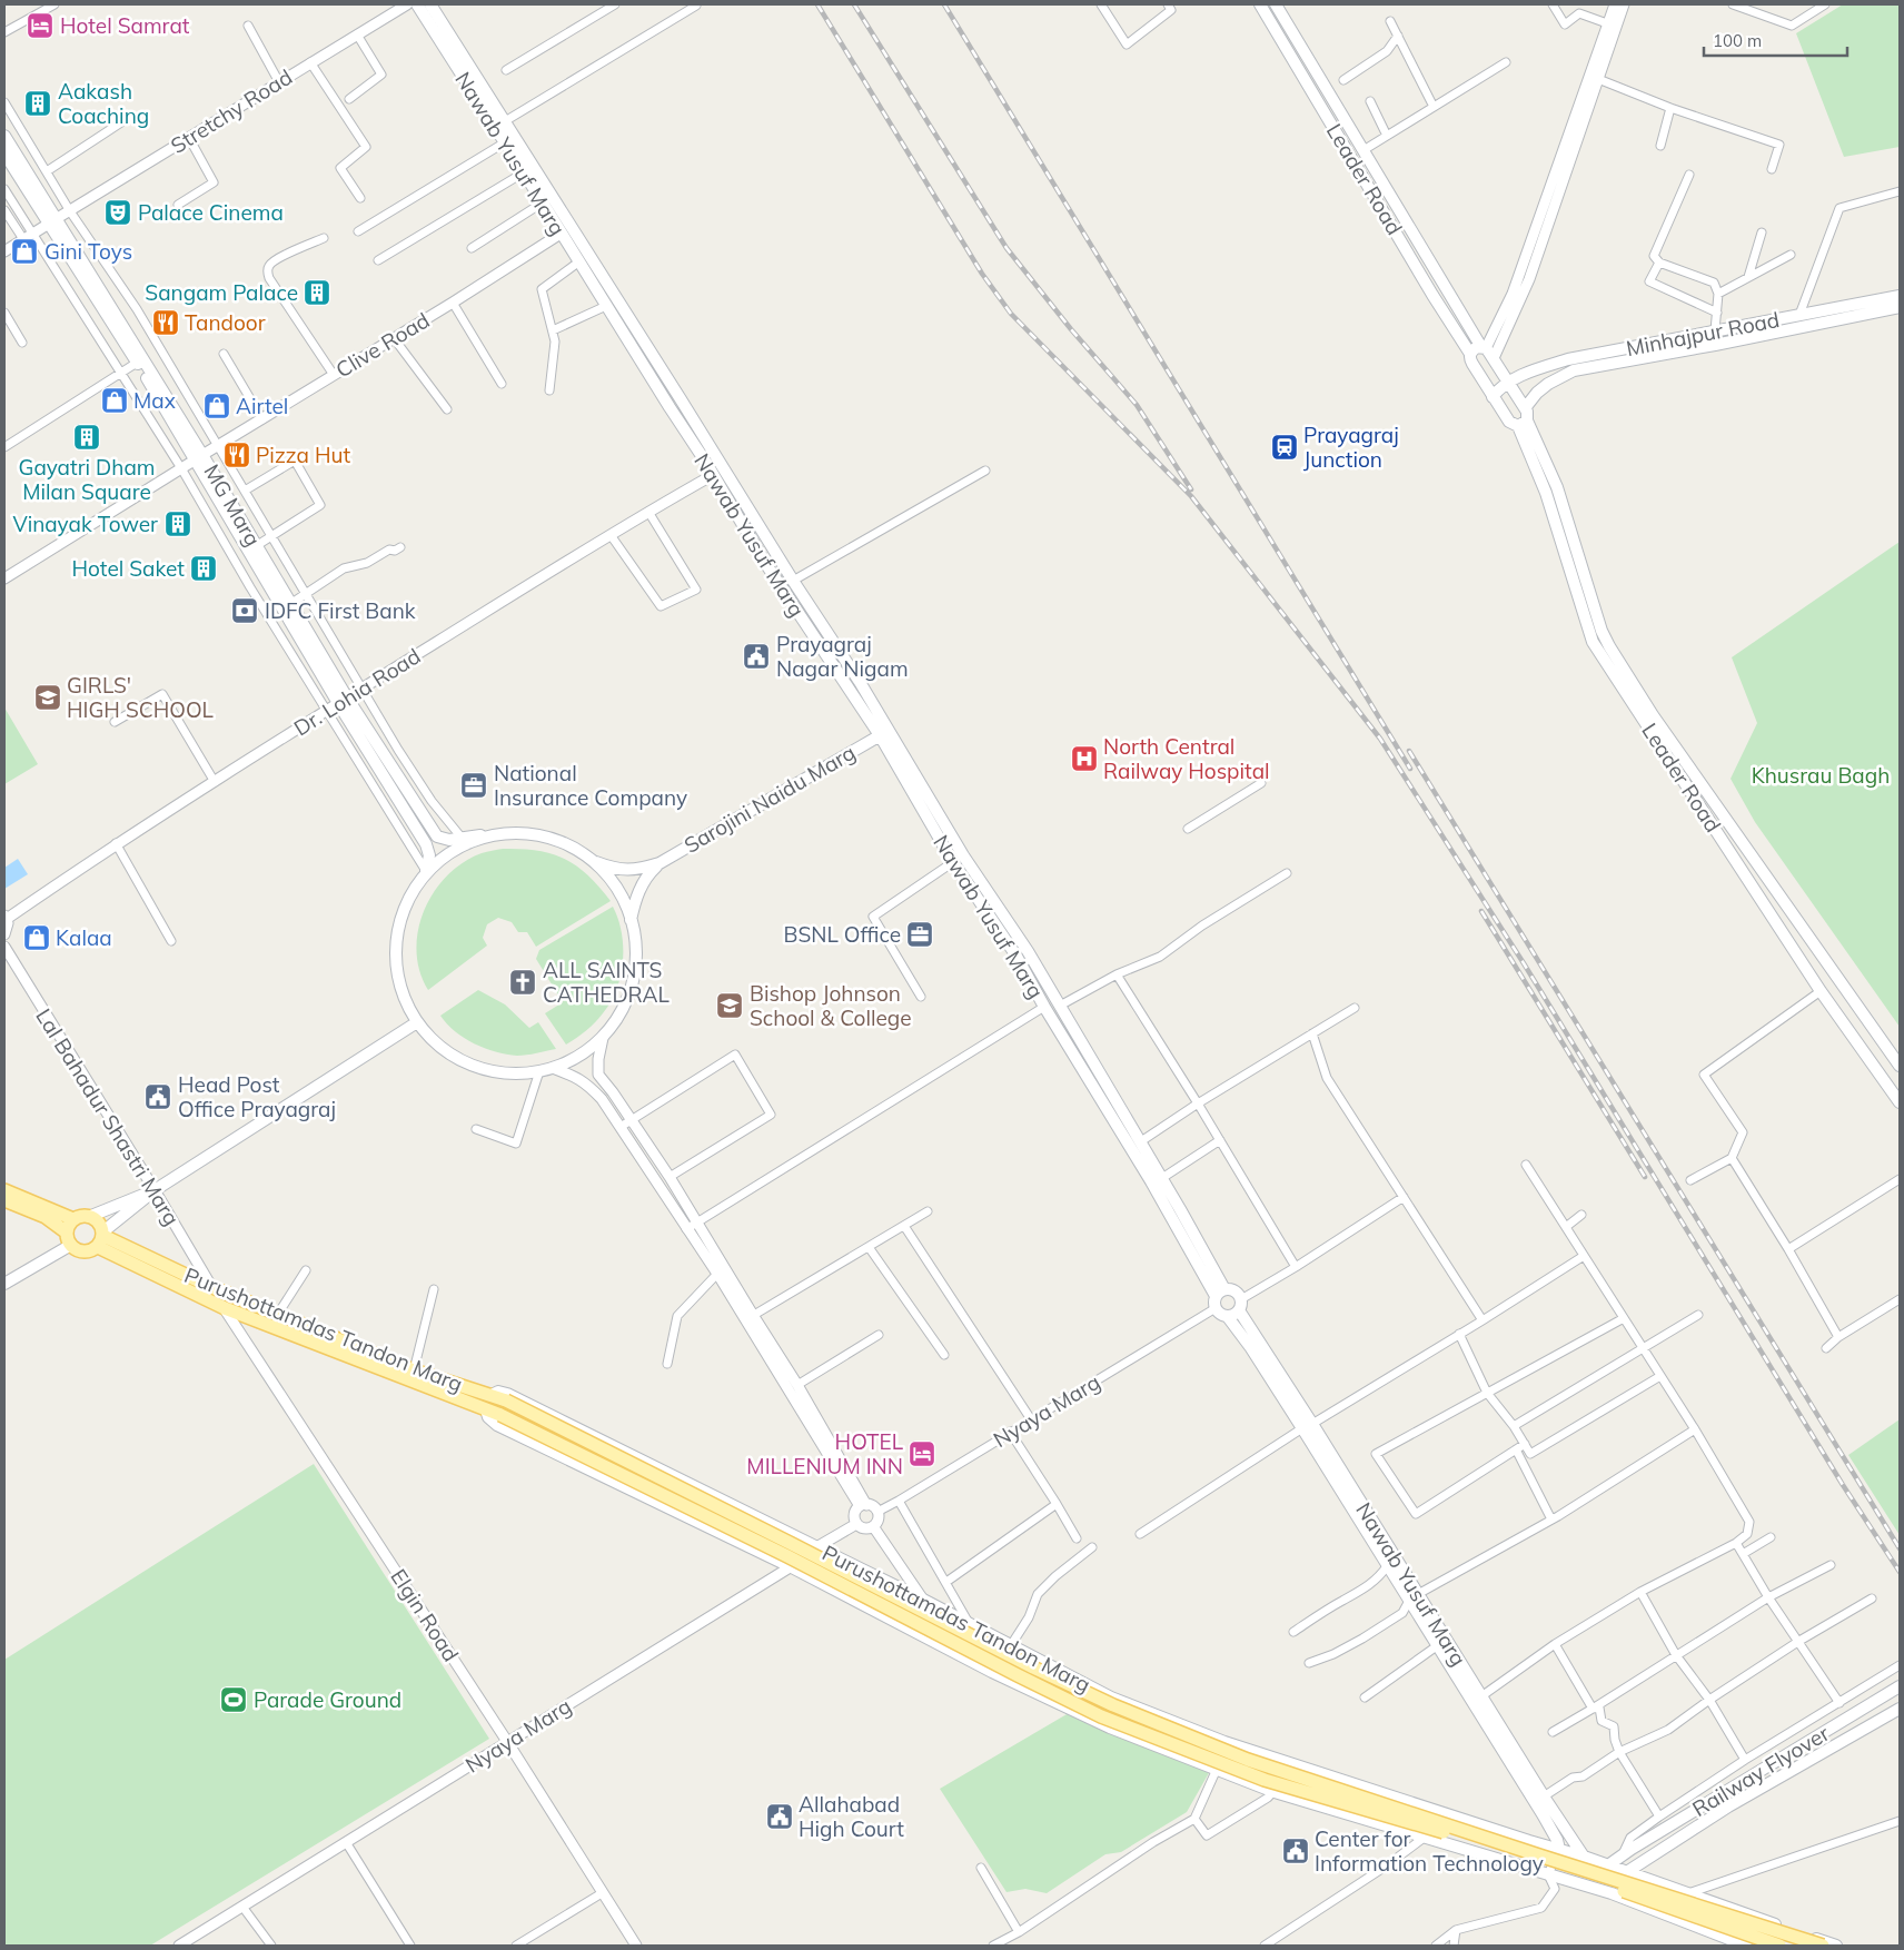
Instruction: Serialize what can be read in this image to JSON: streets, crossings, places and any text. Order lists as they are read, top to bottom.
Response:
{
  "streets": {
    "main road": [
      "Nawab Yusuf Marg",
      "Leader Road",
      "Minhajpur Road",
      "MG Marg",
      "Sarojini Naidu Marg",
      "Purushottamdas Tandon Marg",
      "Railway Flyover"
    ],
    "street": [
      "Stretchy Road",
      "Clive Road",
      "Dr. Lohia Road",
      "Lal Bahadur Shastri Marg",
      "Nyaya Marg",
      "Elgin Road"
    ]
  },
  "crossings": [
    ["Stretchy Road", "MG Marg"],
    ["Nawab Yusuf Marg", "Clive Road"],
    ["Nawab Yusuf Marg", "Dr. Lohia Road"],
    ["Nawab Yusuf Marg", "Sarojini Naidu Marg"],
    ["Nawab Yusuf Marg", "Purushottamdas Tandon Marg"],
    ["Nawab Yusuf Marg", "Nyaya Marg"],
    ["Leader Road", "Minhajpur Road"],
    ["Clive Road", "MG Marg"],
    ["MG Marg", "Dr. Lohia Road"],
    ["Lal Bahadur Shastri Marg", "Purushottamdas Tandon Marg"],
    ["Lal Bahadur Shastri Marg", "Elgin Road"],
    ["Purushottamdas Tandon Marg", "Nyaya Marg"],
    ["Purushottamdas Tandon Marg", "Elgin Road"],
    ["Purushottamdas Tandon Marg", "Railway Flyover"],
    ["Nyaya Marg", "Elgin Road"]
  ],
  "parks": ["Khusrau Bagh"],
  "places": {
    "hotel": ["Hotel Samrat", "HOTEL MILLENIUM INN"],
    "building": [
      "Aakash Coaching",
      "Sangam Palace",
      "Gayatri Dham Milan Square",
      "Vinayak Tower",
      "Hotel Saket"
    ],
    "theatre": ["Palace Cinema"],
    "shop": [
      "Gini Toys",
      "Max",
      "Airtel",
      "Kalaa"
    ],
    "restaurant": ["Tandoor", "Pizza Hut"],
    "station": ["Prayagraj Junction"],
    "bank": ["IDFC First Bank"],
    "public building": [
      "Prayagraj Nagar Nigam",
      "Head Post Office Prayagraj",
      "Allahabad High Court",
      "Center for Information Technology"
    ],
    "school or university": ["GIRLS' HIGH SCHOOL", "Bishop Johnson School & College"],
    "hospital": ["North Central Railway Hospital"],
    "office": ["National Insurance Company", "BSNL Office"],
    "church": ["ALL SAINTS CATHEDRAL"],
    "sports": ["Parade Ground"]
  },
  "scale_bar": "100 m"
}
